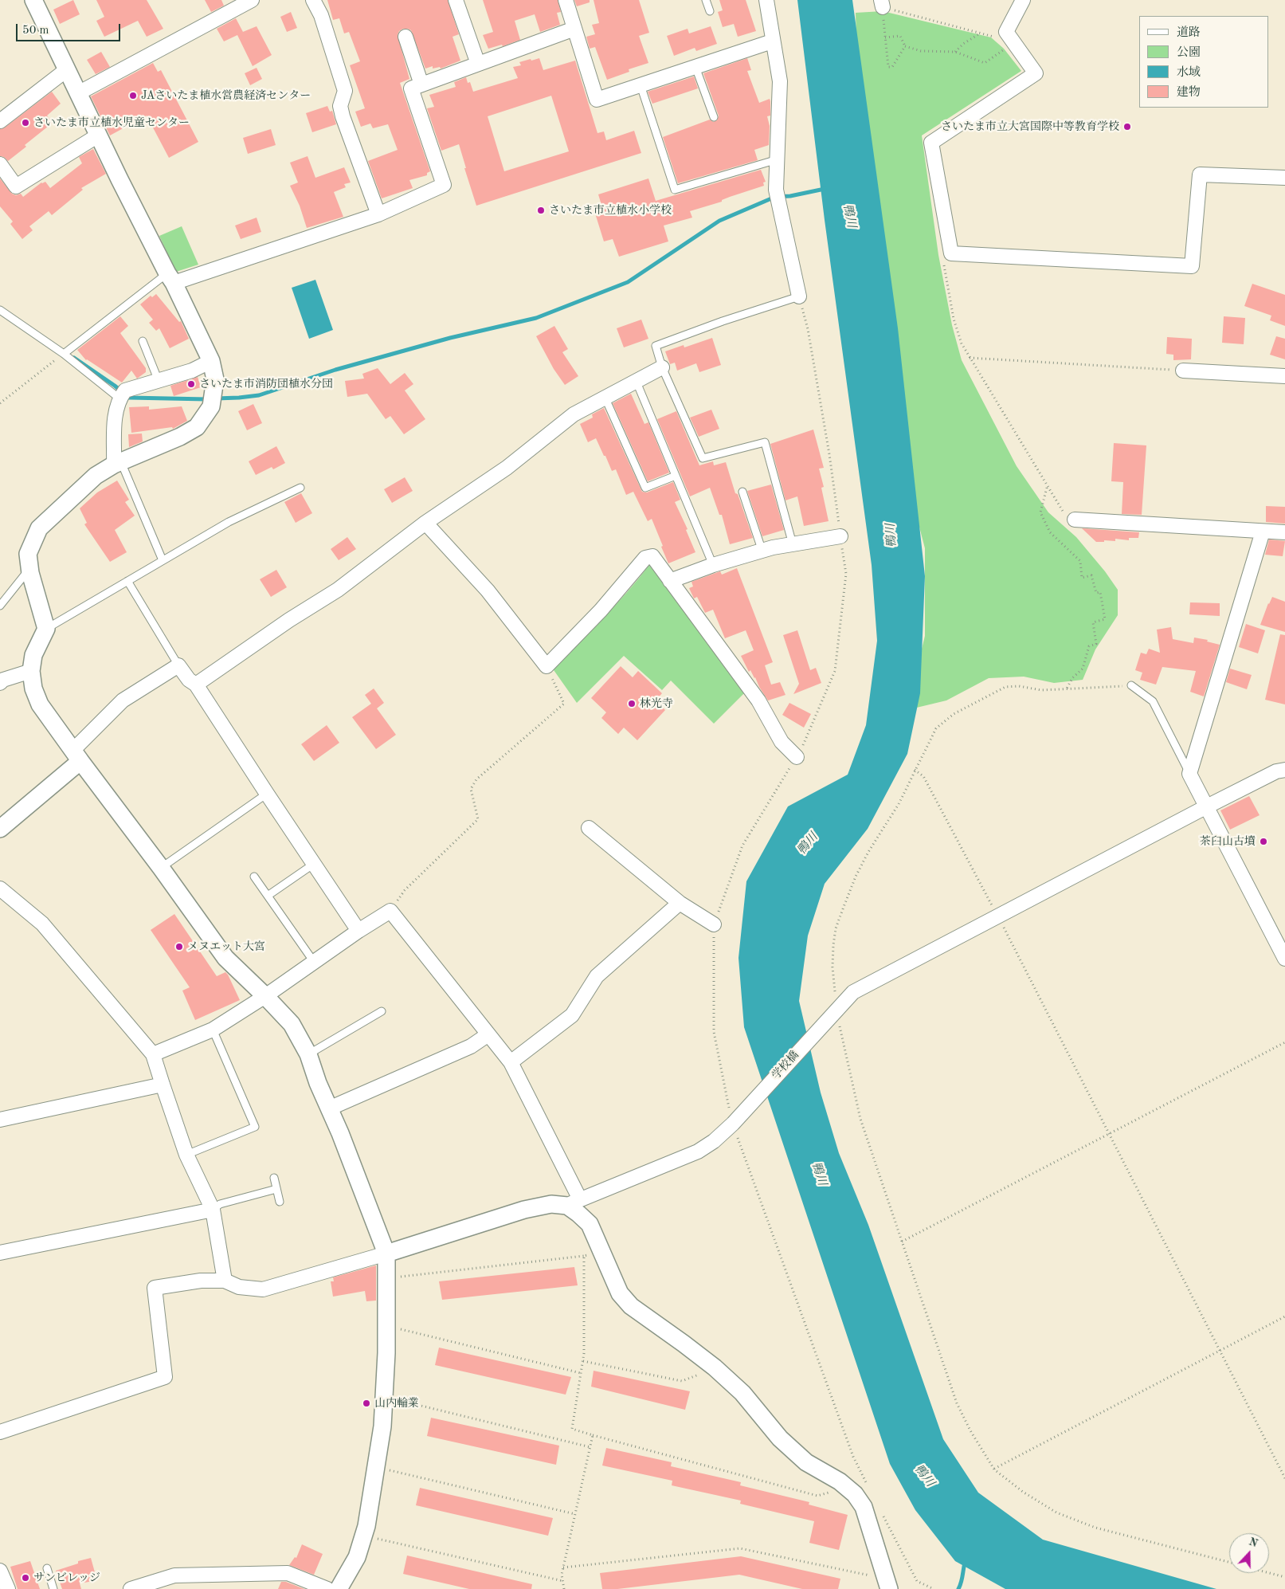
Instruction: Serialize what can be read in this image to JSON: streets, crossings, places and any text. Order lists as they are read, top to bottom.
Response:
{
  "streets": {
    "street": ["学校橋"]
  },
  "water": ["鴨川"],
  "places": [
    "JAさいたま植水営農経済センター",
    "さいたま市立植水児童センター",
    "さいたま市立大宮国際中等教育学校",
    "さいたま市立植水小学校",
    "さいたま市消防団植水分団",
    "林光寺",
    "茶臼山古墳",
    "メヌエット大宮",
    "山内輪業",
    "サンビレッジ"
  ],
  "legend": [
    "道路",
    "公園",
    "水域",
    "建物"
  ],
  "scale_bar": "50 m",
  "north": "top"
}
